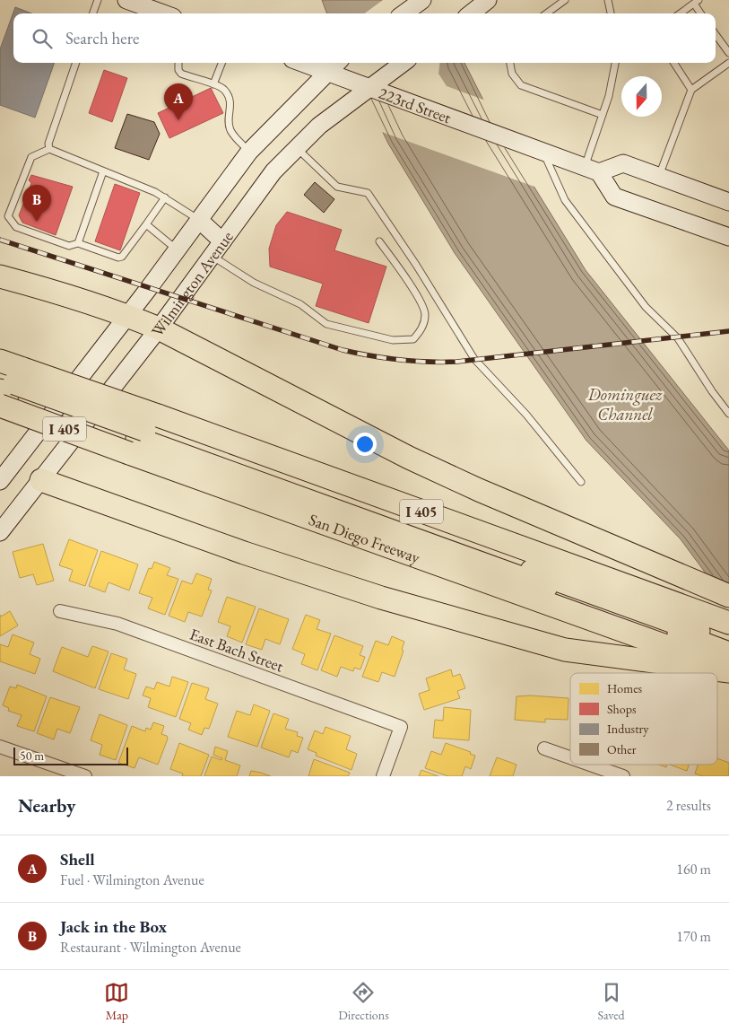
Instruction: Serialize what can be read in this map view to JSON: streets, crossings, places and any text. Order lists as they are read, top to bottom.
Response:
{
  "streets": {
    "highway": ["I 405", "San Diego Freeway"],
    "main road": ["223rd Street", "Wilmington Avenue"],
    "street": ["East Bach Street"]
  },
  "crossings": [
    ["223rd Street", "Wilmington Avenue"]
  ],
  "water": ["Dominguez Channel"],
  "legend": [
    "Homes",
    "Shops",
    "Industry",
    "Other"
  ],
  "scale_bar": "50 m",
  "north": "bottom",
  "page": {
    "search": "Search here",
    "pins": ["A", "B"],
    "scale": "50 m",
    "heading": ["Nearby", "2 results"],
    "list": [
      {
        "mark": "A",
        "name": "Shell",
        "note": "Fuel · Wilmington Avenue",
        "value": "160 m"
      },
      {
        "mark": "B",
        "name": "Jack in the Box",
        "note": "Restaurant · Wilmington Avenue",
        "value": "170 m"
      }
    ],
    "nav": ["Map", "Directions", "Saved"]
  }
}
